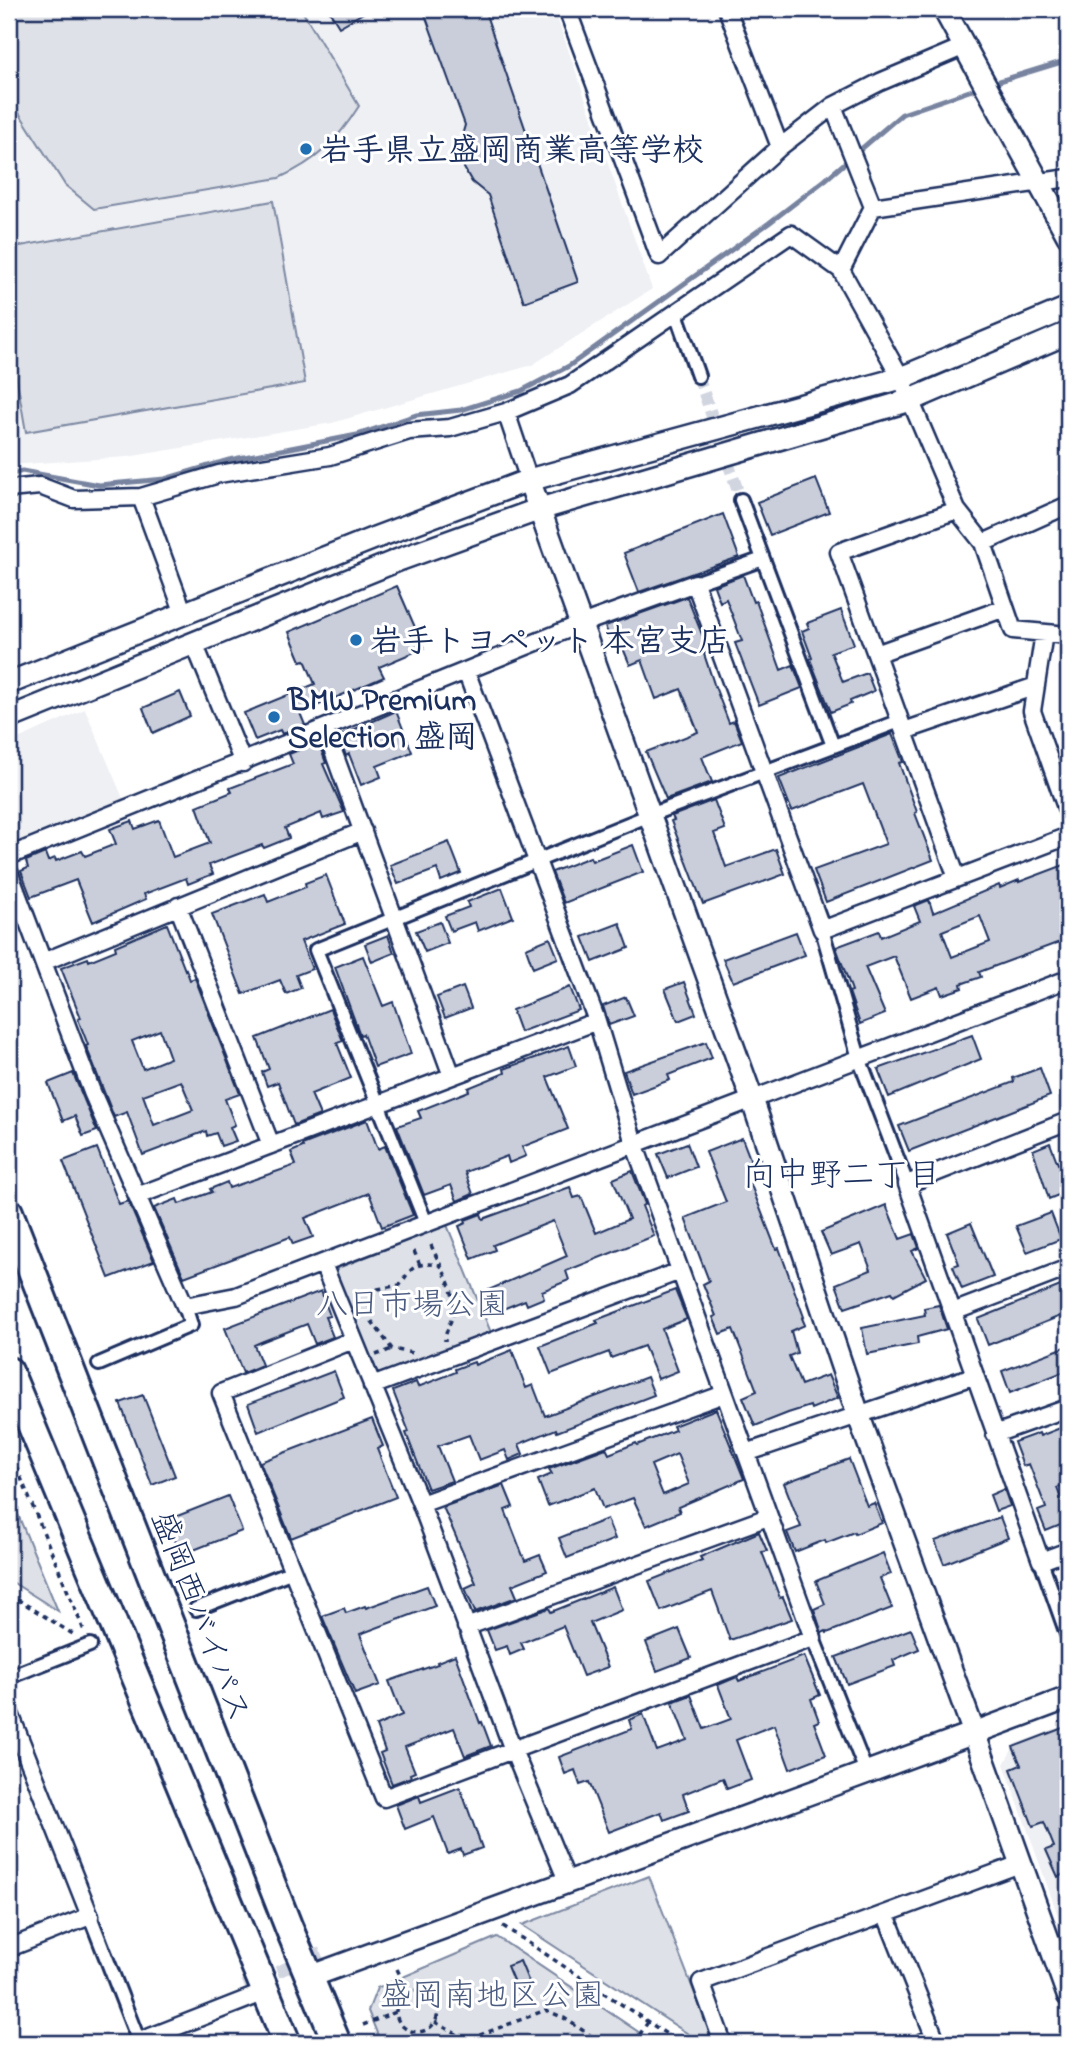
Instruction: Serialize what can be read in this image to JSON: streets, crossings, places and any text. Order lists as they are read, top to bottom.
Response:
{
  "streets": {
    "highway": ["盛岡西バイパス"]
  },
  "districts": ["向中野二丁目"],
  "parks": ["八日市場公園", "盛岡南地区公園"],
  "places": ["岩手県立盛岡商業高等学校", "岩手トヨペット 本宮支店", "BMW Premium Selection 盛岡"]
}
